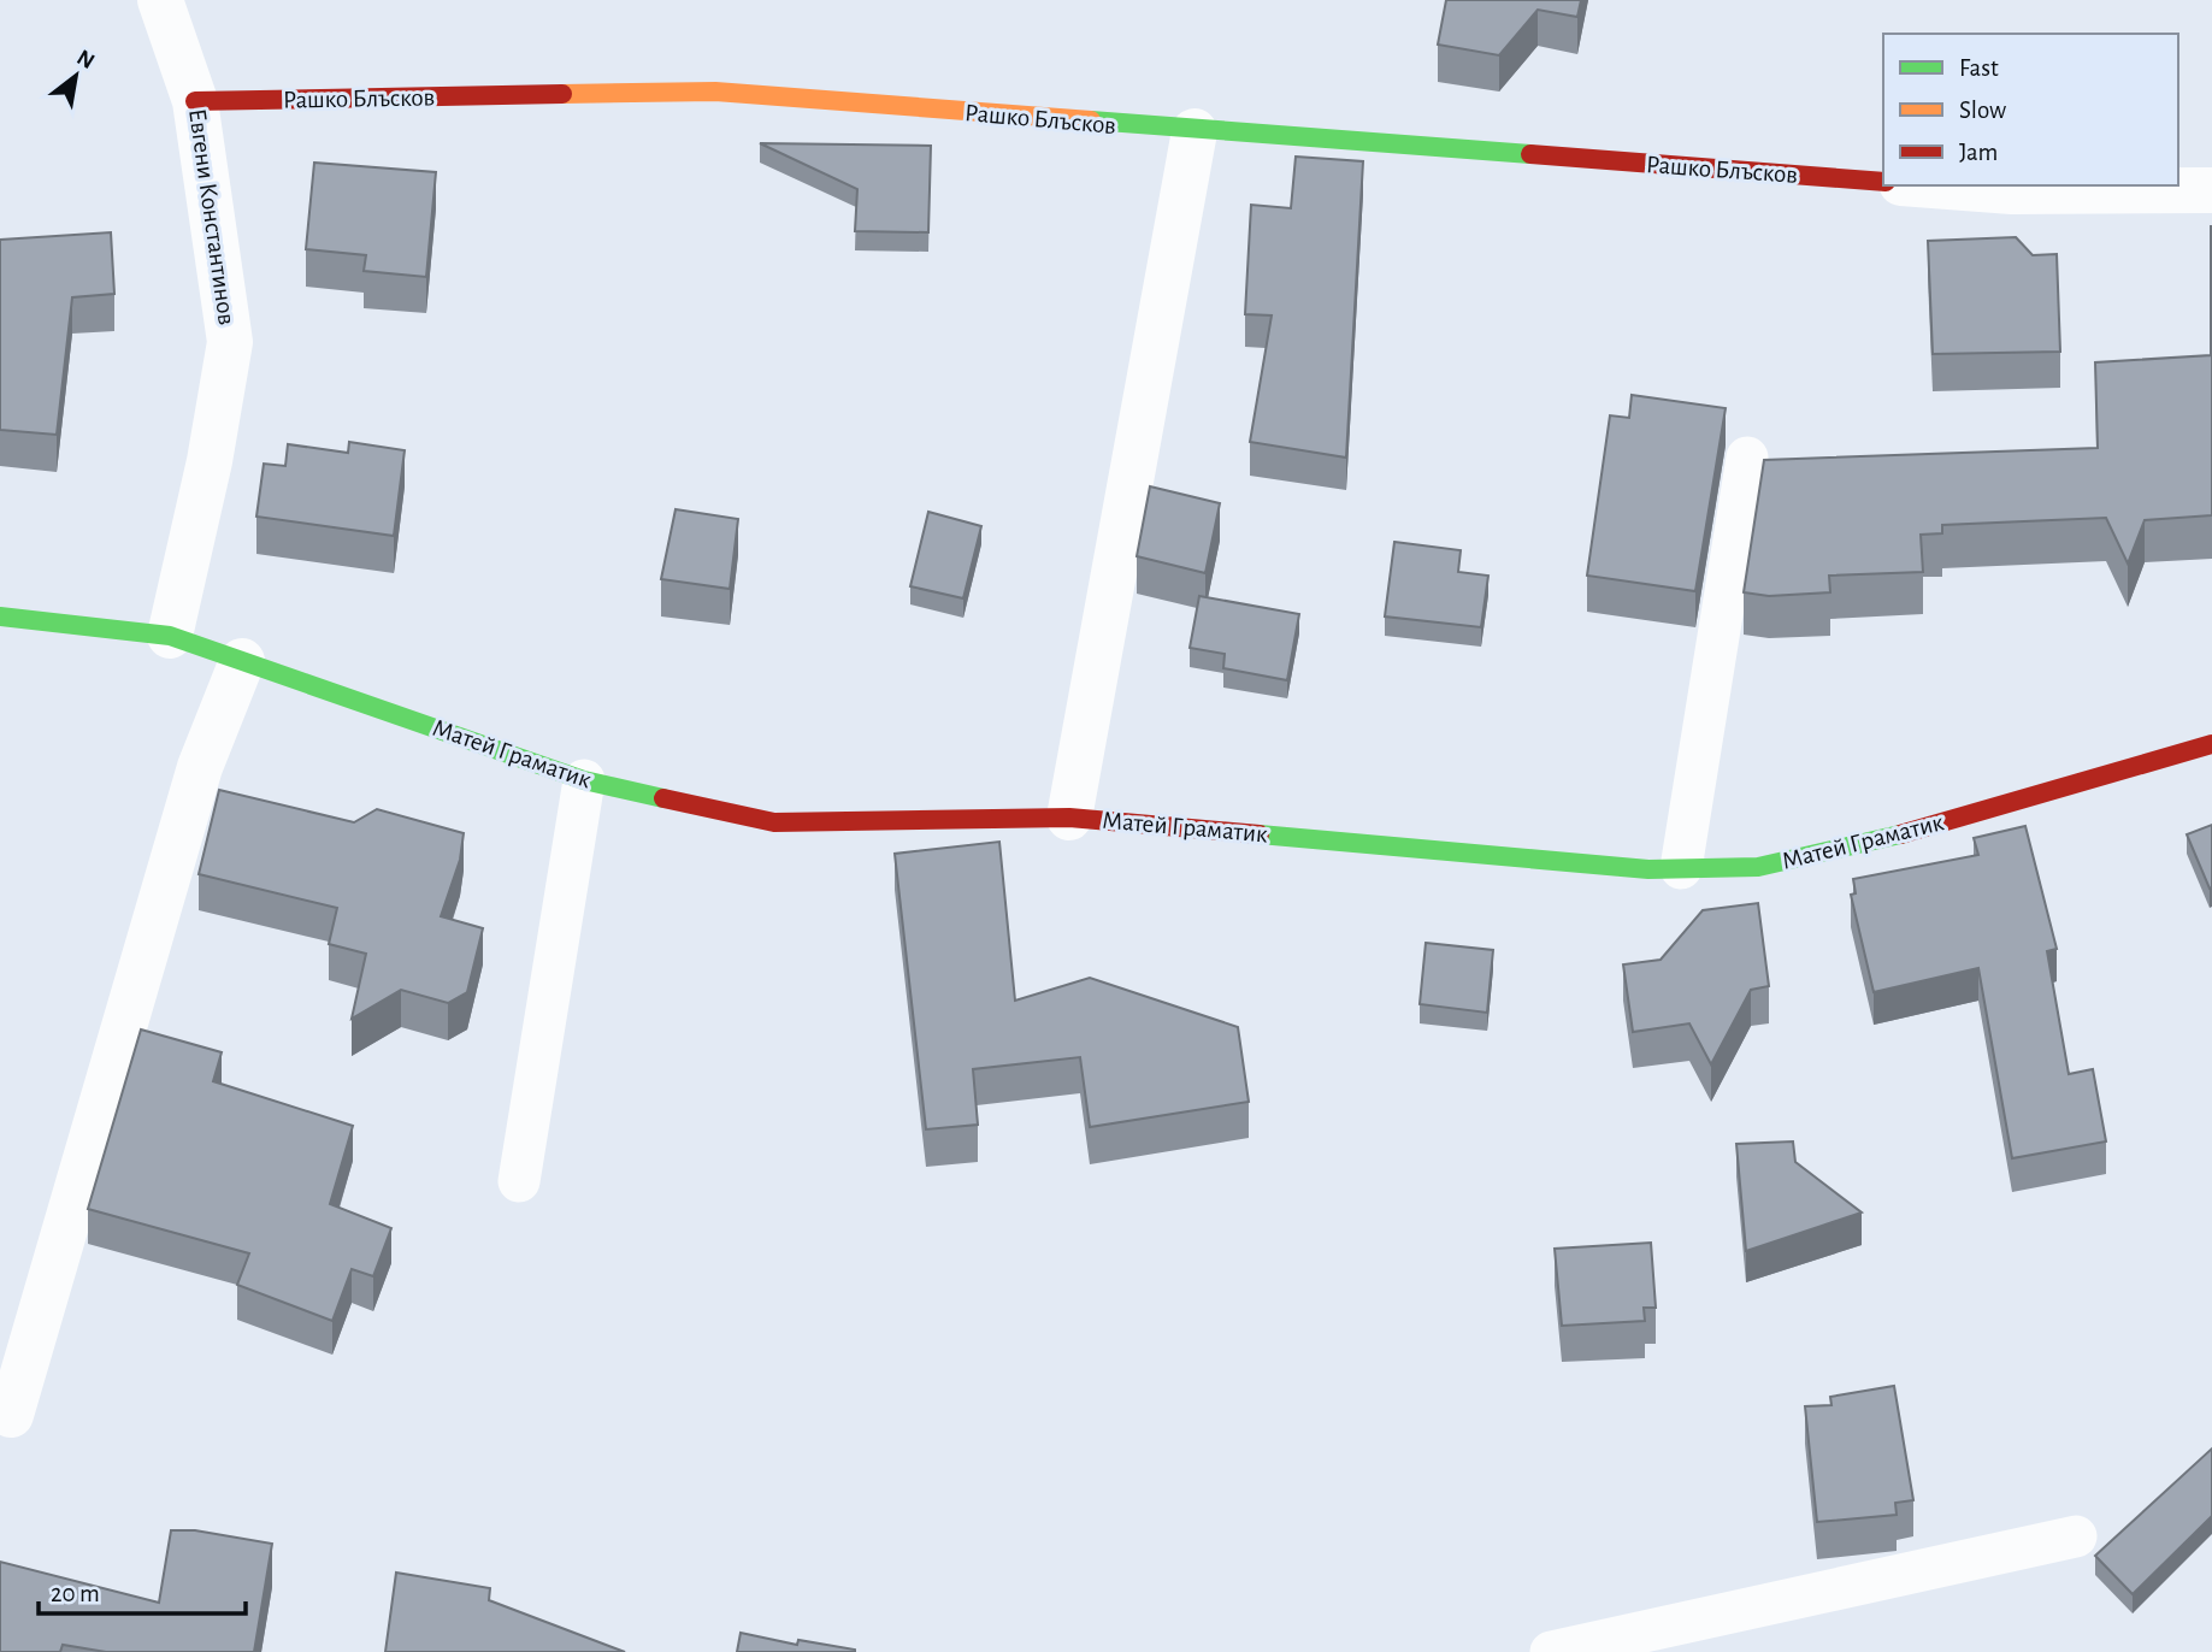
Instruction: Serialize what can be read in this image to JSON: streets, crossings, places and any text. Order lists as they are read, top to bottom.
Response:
{
  "streets": {
    "street": ["Рашко Блъсков", "Евгени Константинов", "Матей Граматик"]
  },
  "crossings": [
    ["Рашко Блъсков", "Евгени Константинов"],
    ["Евгени Константинов", "Матей Граматик"]
  ],
  "legend": ["Fast", "Slow", "Jam"],
  "scale_bar": "20 m",
  "north": "top right"
}
